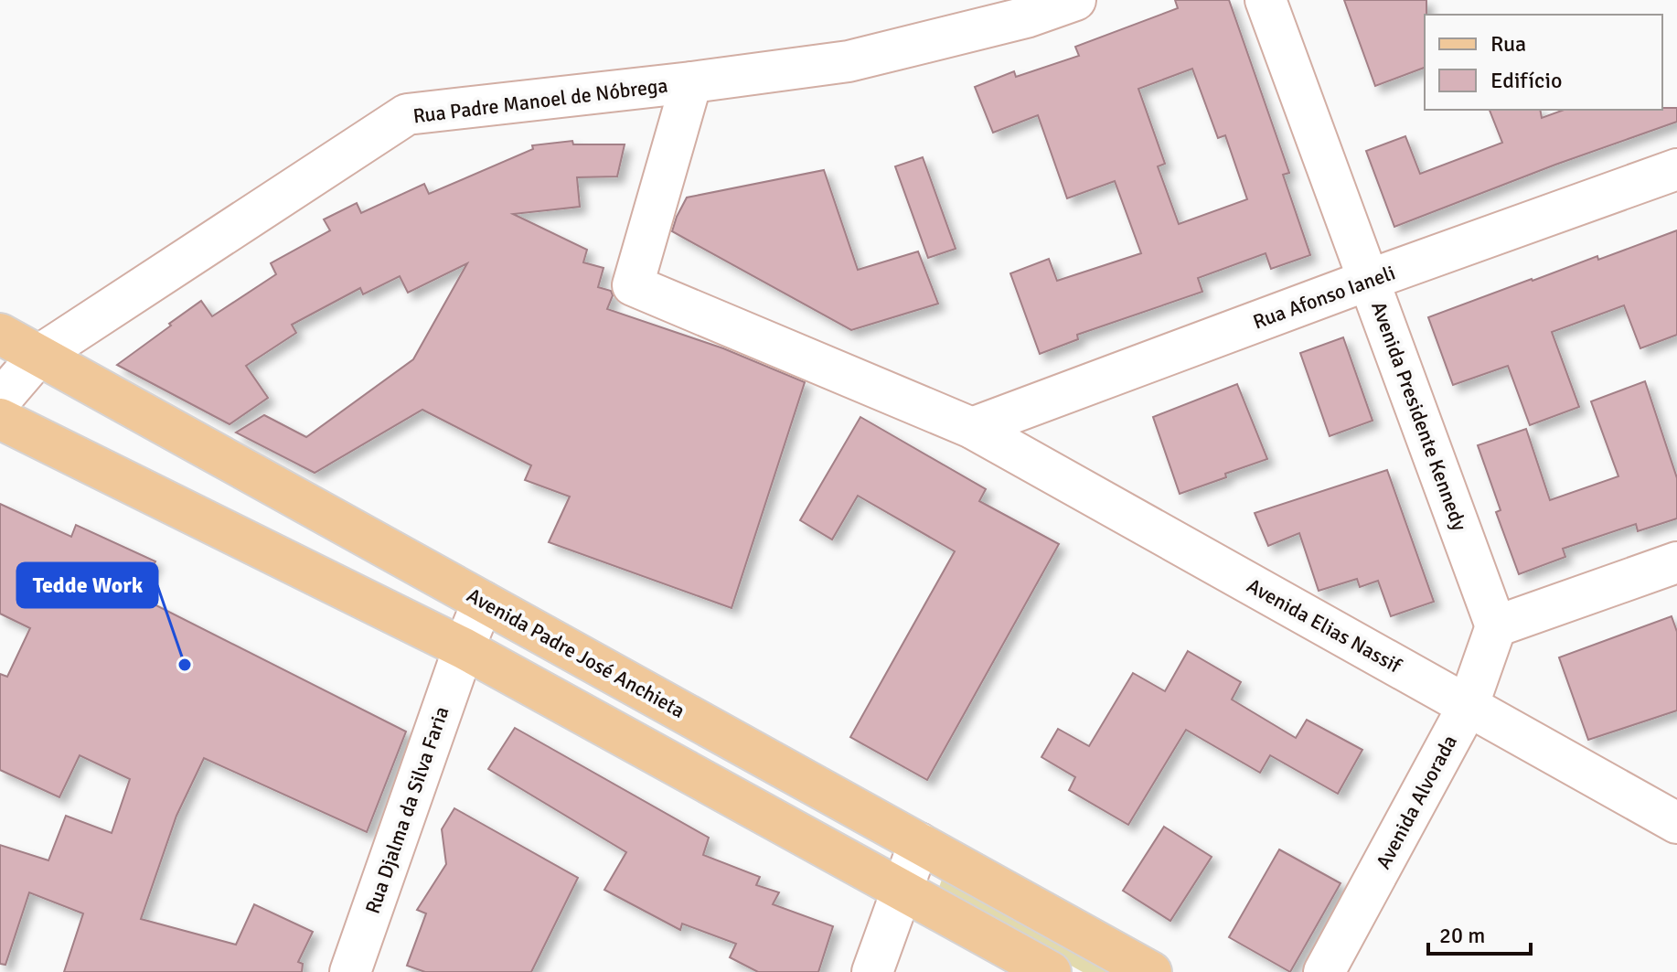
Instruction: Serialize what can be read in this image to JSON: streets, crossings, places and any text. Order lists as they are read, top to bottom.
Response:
{
  "streets": {
    "main road": ["Avenida Padre José Anchieta"],
    "street": [
      "Rua Padre Manoel de Nóbrega",
      "Rua Afonso Ianeli",
      "Avenida Presidente Kennedy",
      "Avenida Elias Nassif",
      "Avenida Alvorada",
      "Rua Djalma da Silva Faria"
    ]
  },
  "crossings": [
    ["Rua Padre Manoel de Nóbrega", "Avenida Elias Nassif"],
    ["Rua Padre Manoel de Nóbrega", "Avenida Padre José Anchieta"],
    ["Rua Afonso Ianeli", "Avenida Presidente Kennedy"],
    ["Rua Afonso Ianeli", "Avenida Elias Nassif"],
    ["Avenida Presidente Kennedy", "Avenida Alvorada"],
    ["Avenida Elias Nassif", "Avenida Alvorada"],
    ["Avenida Padre José Anchieta", "Rua Djalma da Silva Faria"]
  ],
  "places": ["Tedde Work"],
  "legend": ["Rua", "Edifício"],
  "scale_bar": "20 m"
}
